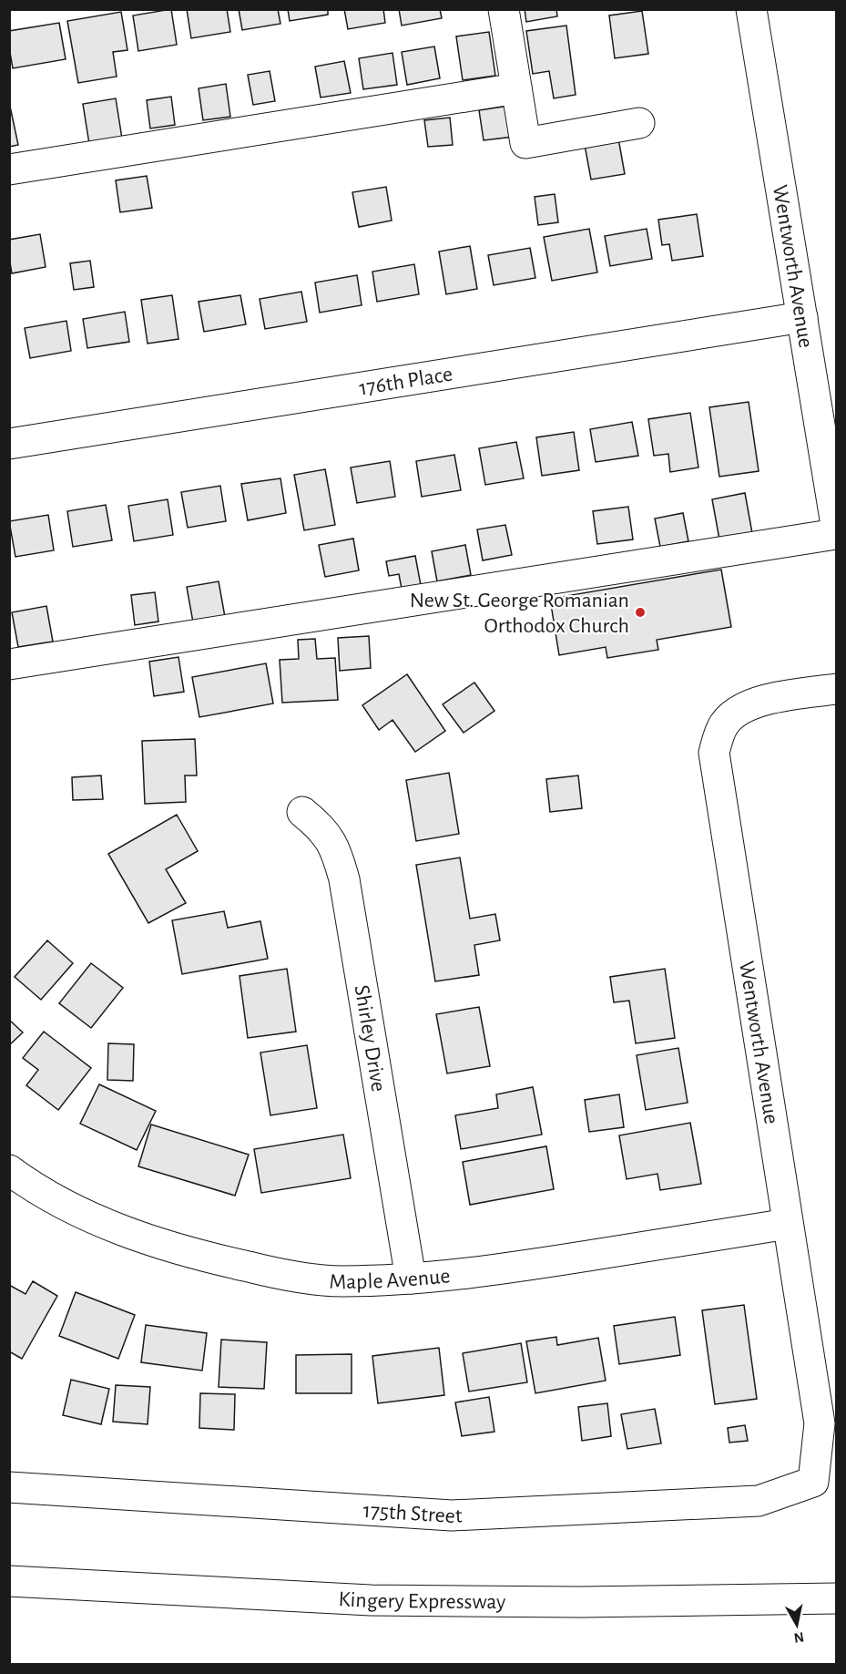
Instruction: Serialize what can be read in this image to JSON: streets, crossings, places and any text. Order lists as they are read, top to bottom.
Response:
{
  "streets": {
    "main road": [
      "Wentworth Avenue",
      "176th Place",
      "Shirley Drive",
      "Maple Avenue",
      "175th Street",
      "Kingery Expressway"
    ]
  },
  "crossings": [
    ["Wentworth Avenue", "176th Place"],
    ["Wentworth Avenue", "Maple Avenue"],
    ["Wentworth Avenue", "175th Street"],
    ["Shirley Drive", "Maple Avenue"]
  ],
  "places": ["New St. George Romanian Orthodox Church"],
  "north": "bottom"
}
